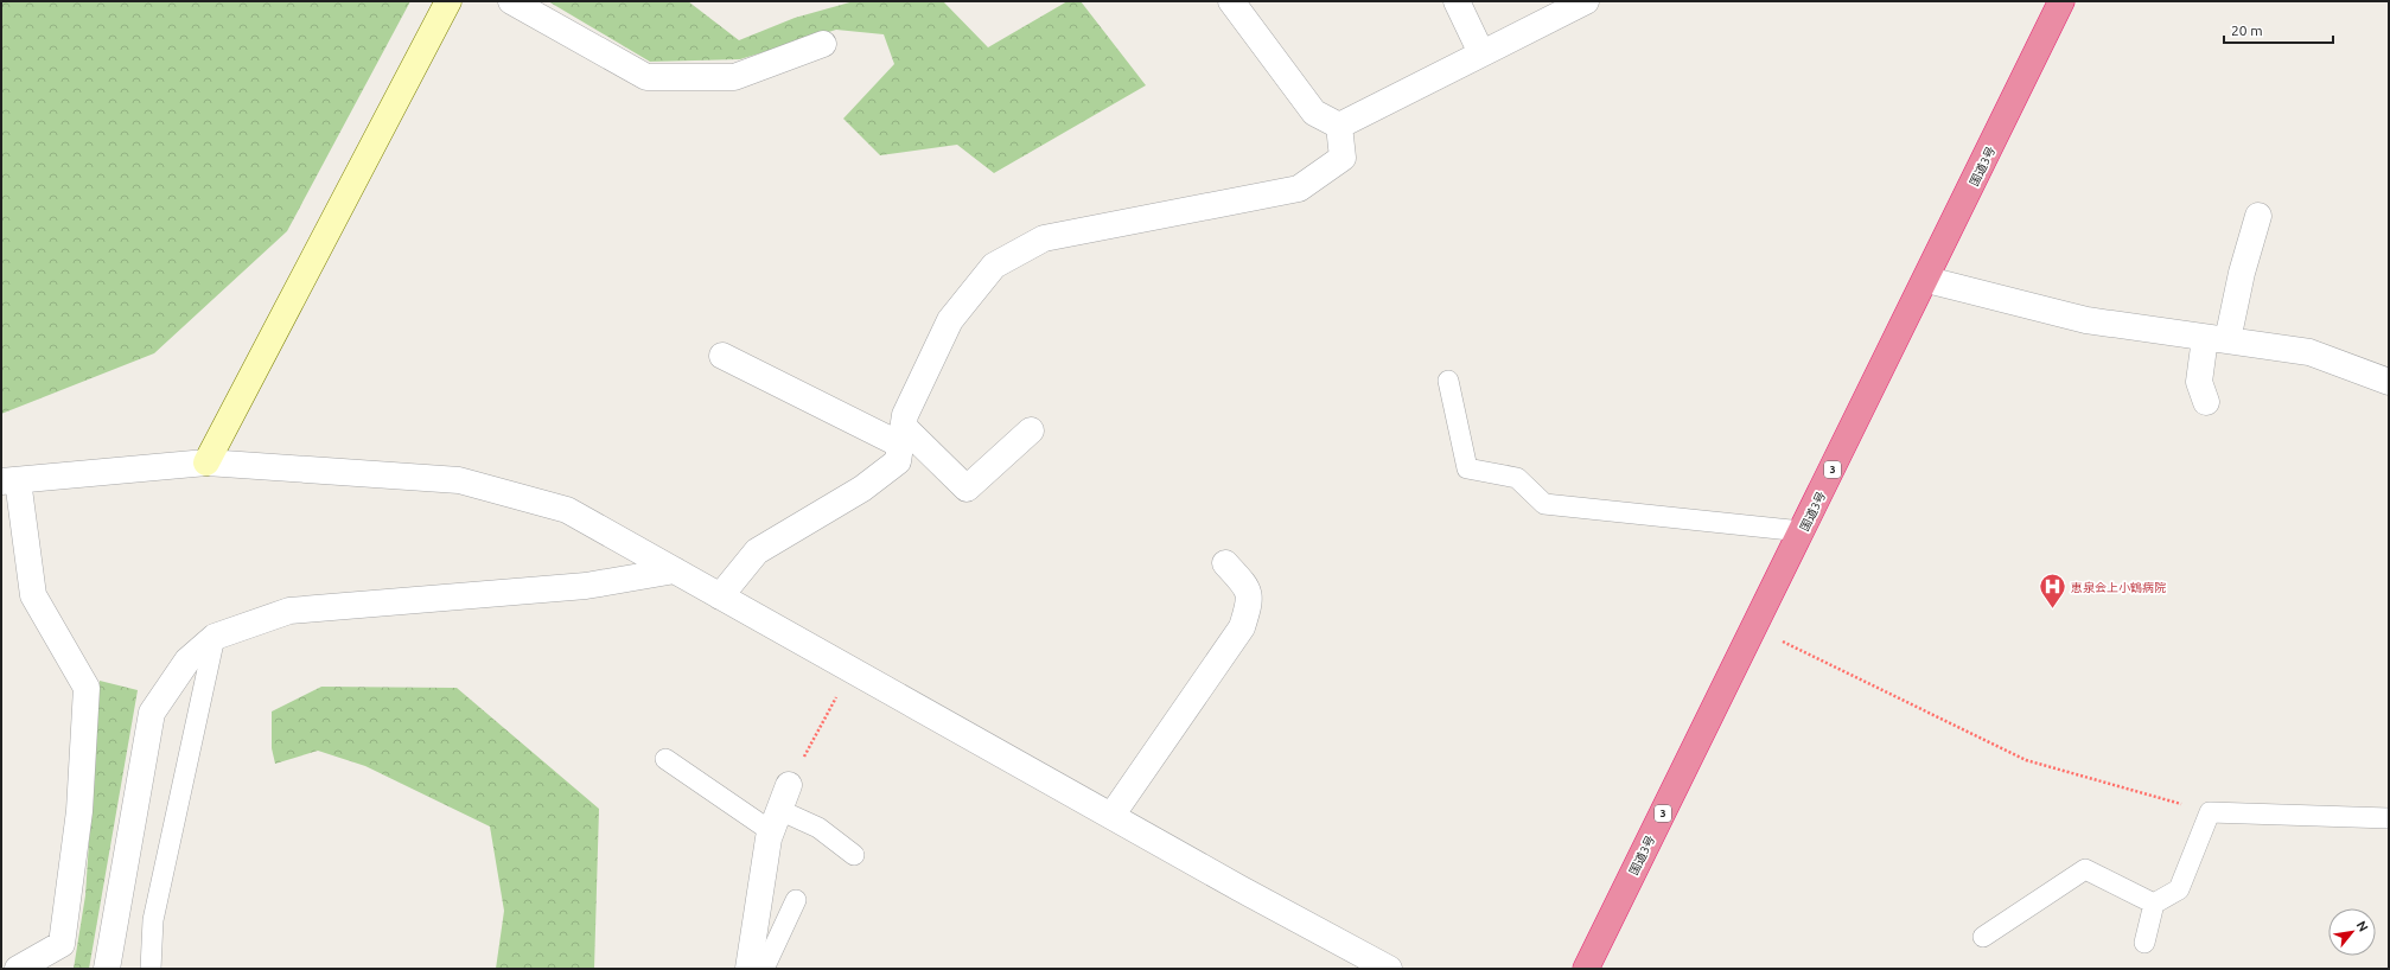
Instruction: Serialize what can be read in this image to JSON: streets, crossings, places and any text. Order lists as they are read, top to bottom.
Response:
{
  "streets": {
    "highway": ["国道3号", "3"]
  },
  "places": {
    "hospital": ["恵泉会上小鶴病院"]
  },
  "scale_bar": "20 m",
  "north": "top right"
}
